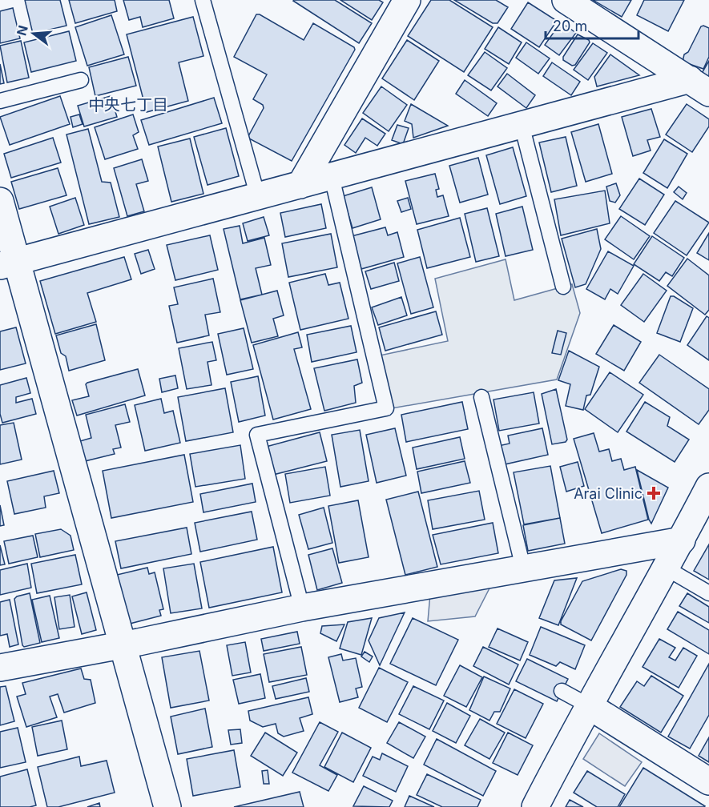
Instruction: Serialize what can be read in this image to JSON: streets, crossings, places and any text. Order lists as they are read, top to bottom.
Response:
{
  "districts": ["中央七丁目"],
  "places": {
    "health": ["Arai Clinic"]
  },
  "scale_bar": "20 m",
  "north": "left"
}
